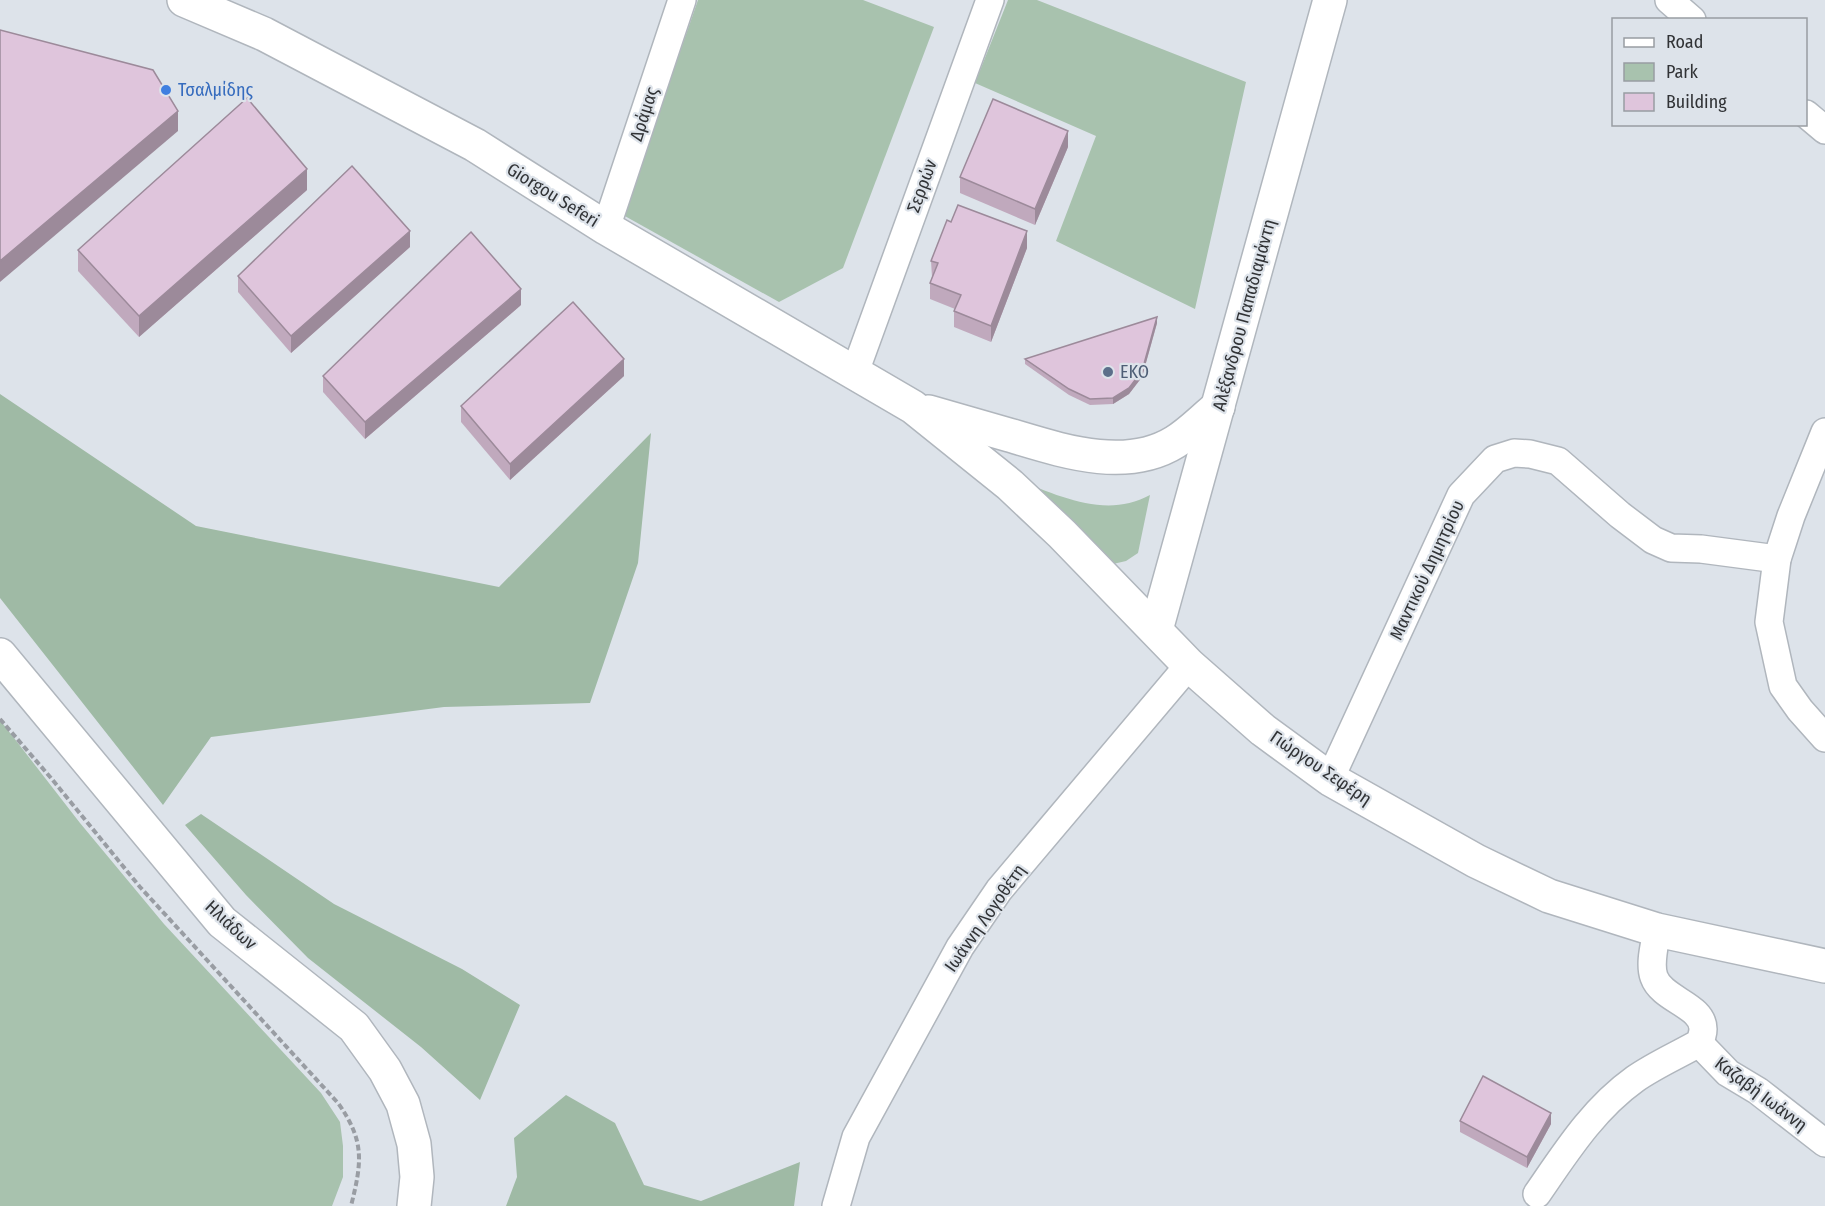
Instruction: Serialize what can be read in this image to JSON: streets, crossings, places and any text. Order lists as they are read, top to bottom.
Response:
{
  "streets": {
    "main road": [
      "Giorgou Seferi",
      "Αλέξανδρου Παπαδιαμάντη",
      "Γιώργου Σεφέρη",
      "Ηλιάδων"
    ],
    "street": [
      "Δράμας",
      "Σερρών",
      "Μαντικού Δημητρίου",
      "Ιωάννη Λογοθέτη",
      "Καζαβή Ιωάννη"
    ]
  },
  "crossings": [
    ["Δράμας", "Giorgou Seferi"],
    ["Σερρών", "Giorgou Seferi"],
    ["Giorgou Seferi", "Γιώργου Σεφέρη"],
    ["Αλέξανδρου Παπαδιαμάντη", "Γιώργου Σεφέρη"],
    ["Μαντικού Δημητρίου", "Γιώργου Σεφέρη"],
    ["Γιώργου Σεφέρη", "Ιωάννη Λογοθέτη"]
  ],
  "places": ["Τσαλμίδης", "EKO"],
  "legend": ["Road", "Park", "Building"]
}
